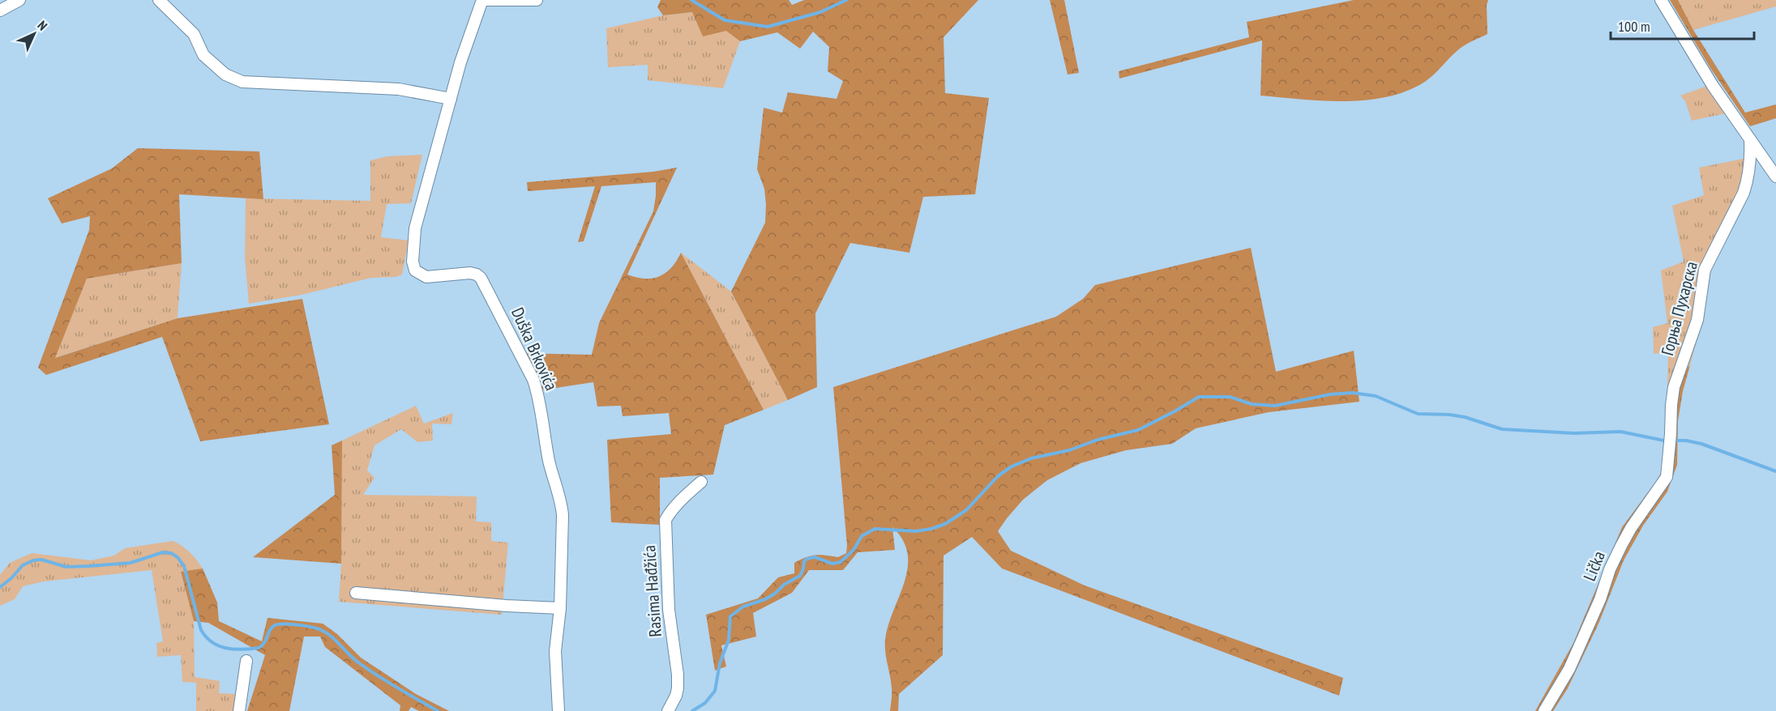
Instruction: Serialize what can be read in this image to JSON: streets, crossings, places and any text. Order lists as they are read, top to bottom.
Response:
{
  "streets": {
    "street": [
      "Горња Пухарска",
      "Duška Brkovića",
      "Lička",
      "Rasima Hađžića"
    ]
  },
  "crossings": [
    ["Горња Пухарска", "Lička"]
  ],
  "scale_bar": "100 m",
  "north": "top right"
}
